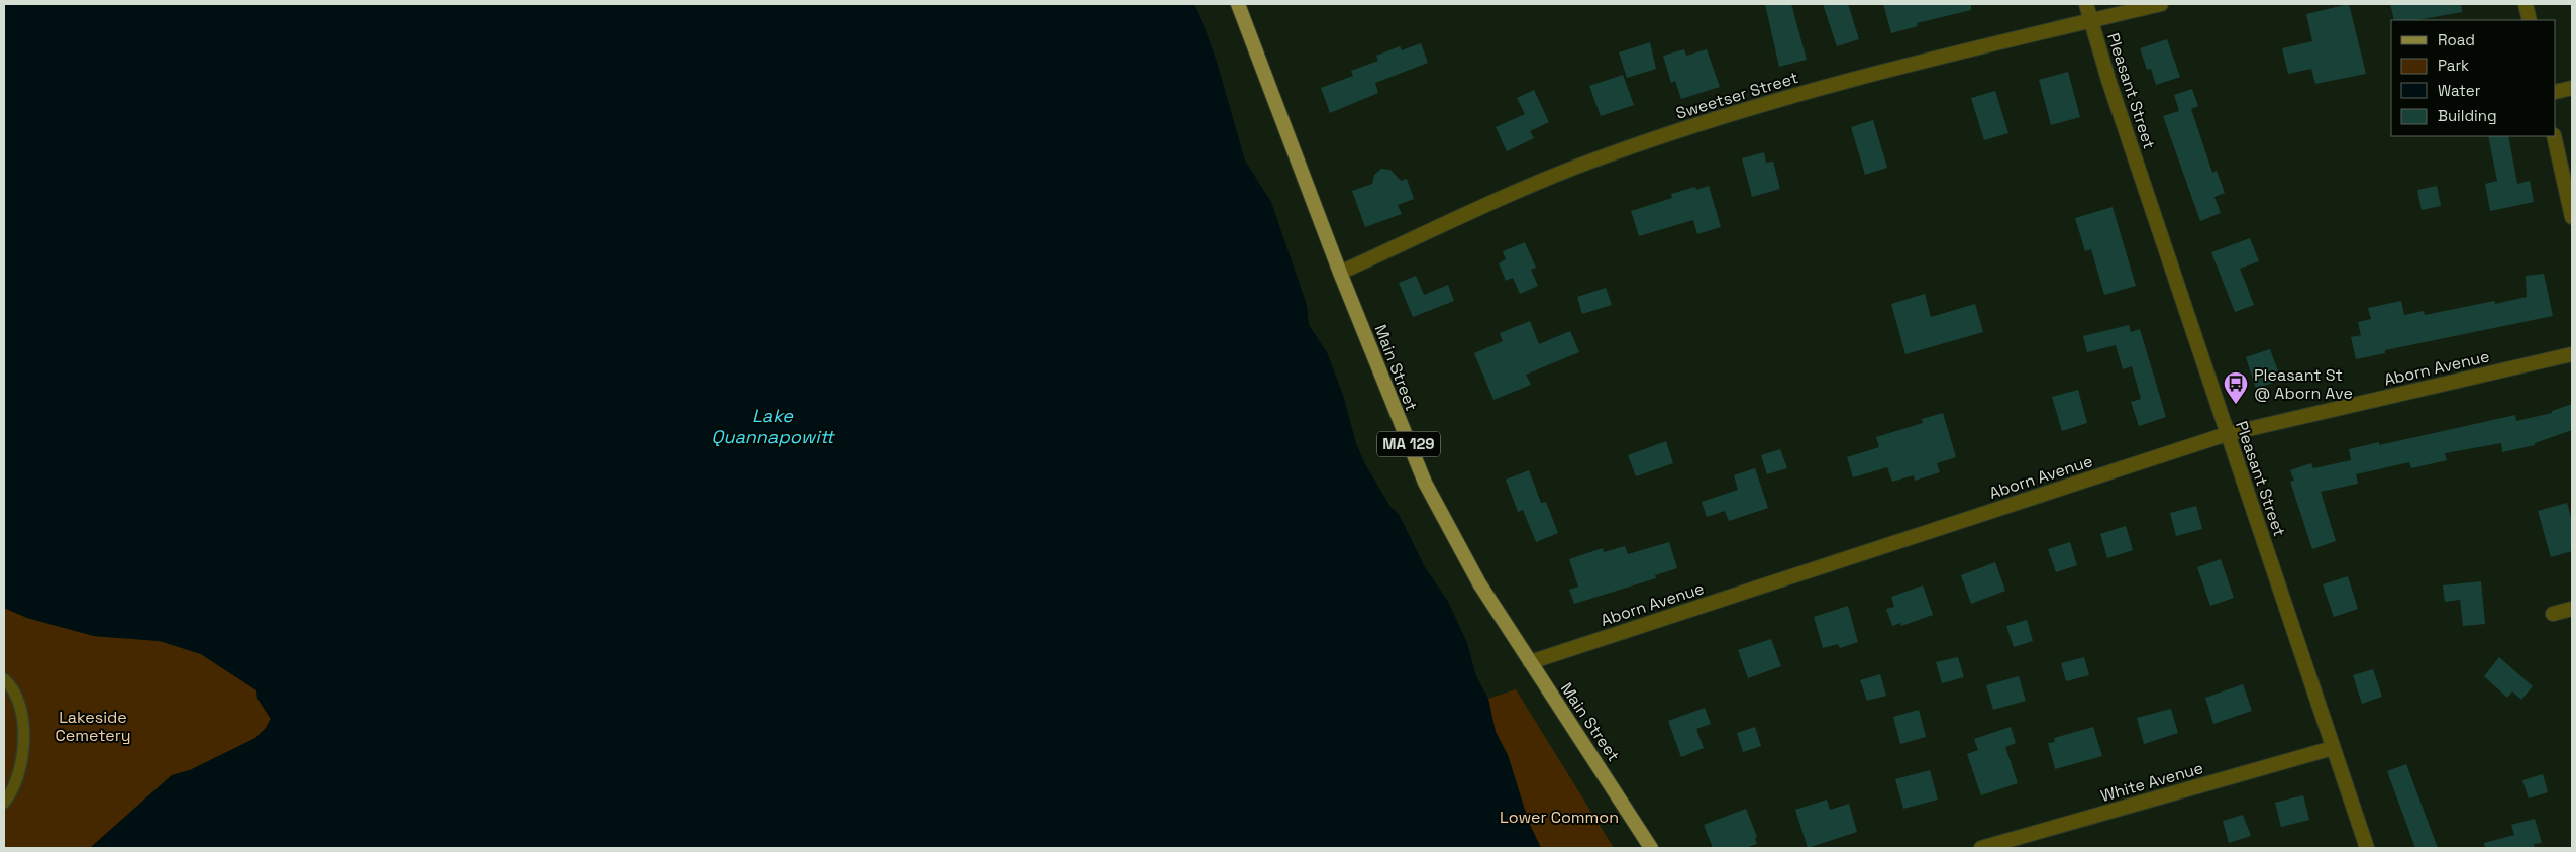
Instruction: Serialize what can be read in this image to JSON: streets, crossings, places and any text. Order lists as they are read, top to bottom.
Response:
{
  "streets": {
    "main road": ["Main Street", "MA 129"],
    "street": [
      "Pleasant Street",
      "Sweetser Street",
      "Aborn Avenue",
      "White Avenue"
    ]
  },
  "crossings": [
    ["Pleasant Street", "Sweetser Street"],
    ["Pleasant Street", "Aborn Avenue"],
    ["Pleasant Street", "White Avenue"],
    ["Sweetser Street", "Main Street"],
    ["Main Street", "Aborn Avenue"]
  ],
  "water": ["Lake Quannapowitt"],
  "parks": ["Lakeside Cemetery", "Lower Common"],
  "places": {
    "bus stop": ["Pleasant St @ Aborn Ave"]
  },
  "legend": [
    "Road",
    "Park",
    "Water",
    "Building"
  ]
}
